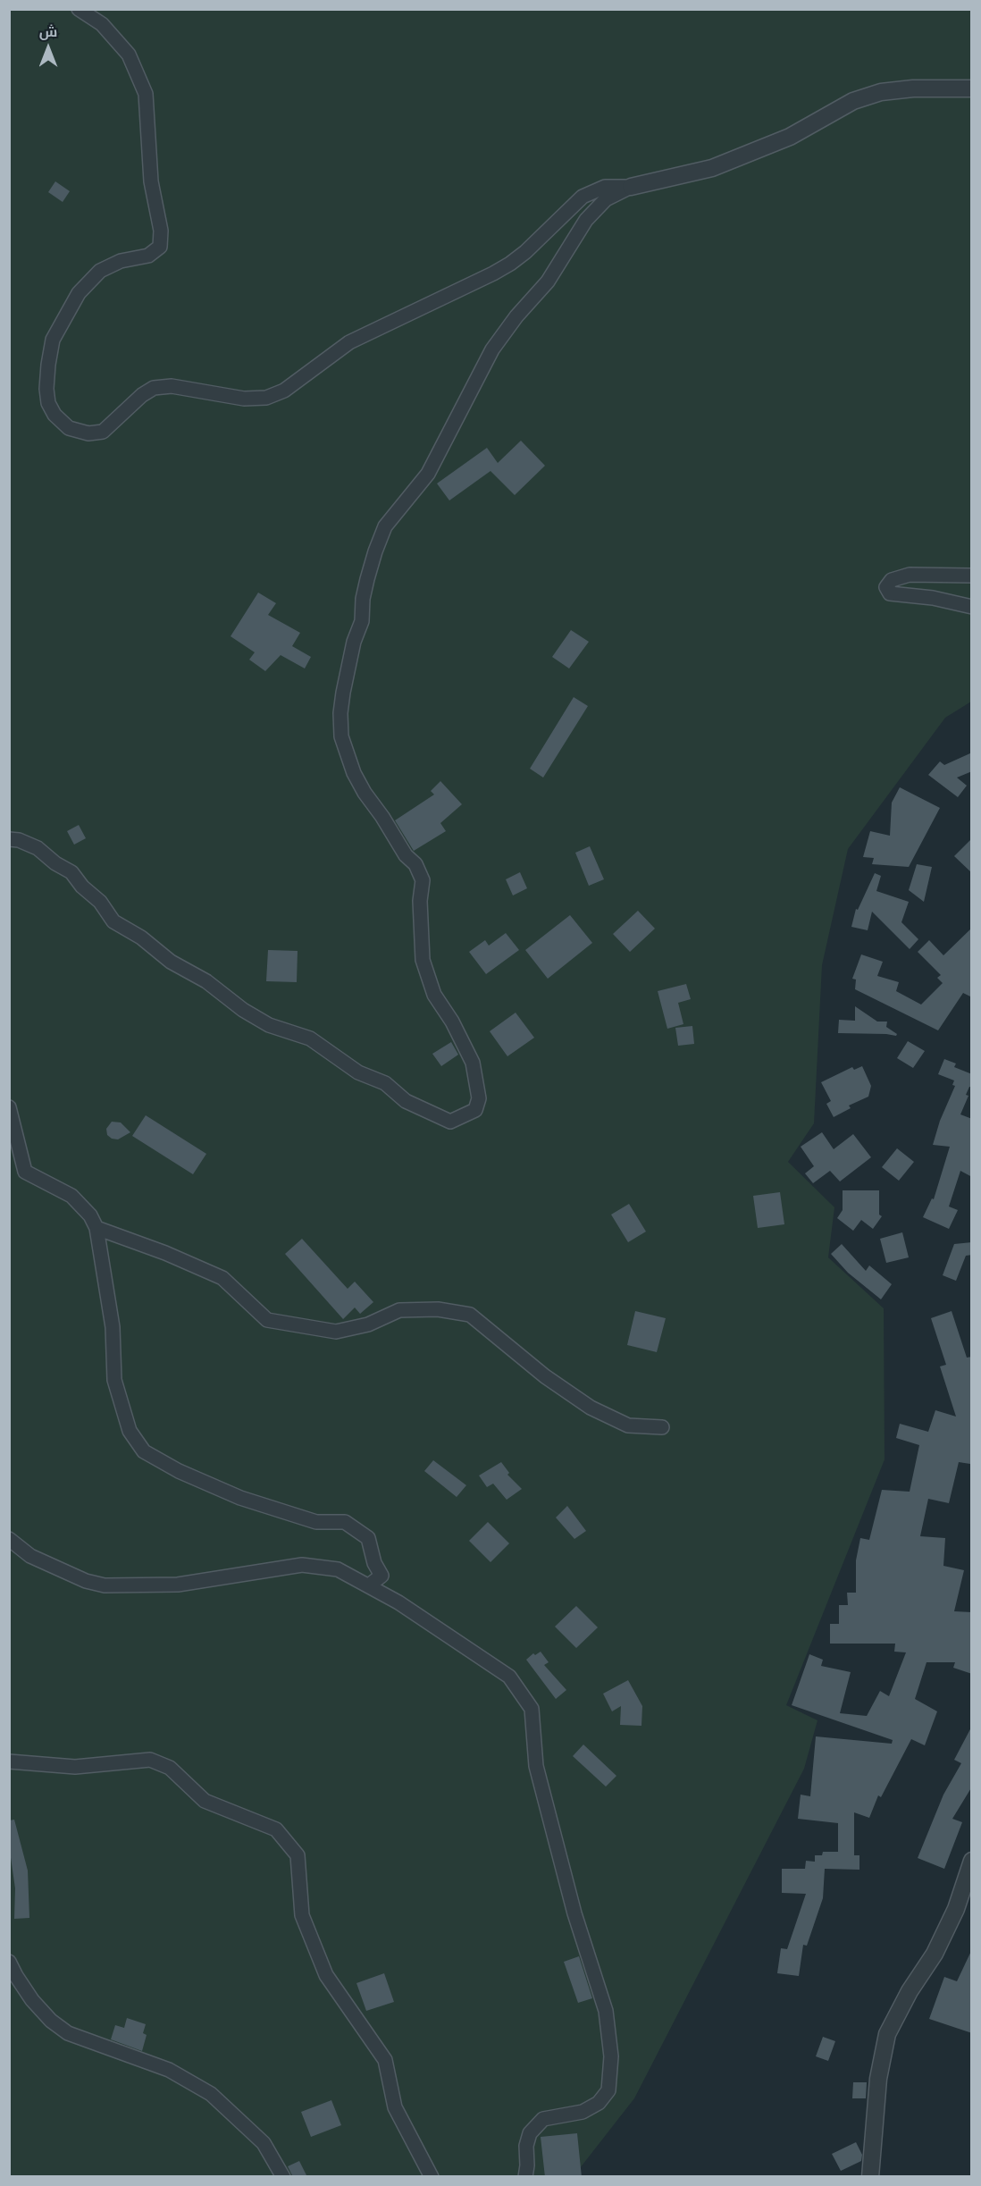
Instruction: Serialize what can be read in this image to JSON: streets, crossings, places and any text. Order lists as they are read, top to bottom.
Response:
{
  "north": "top"
}
